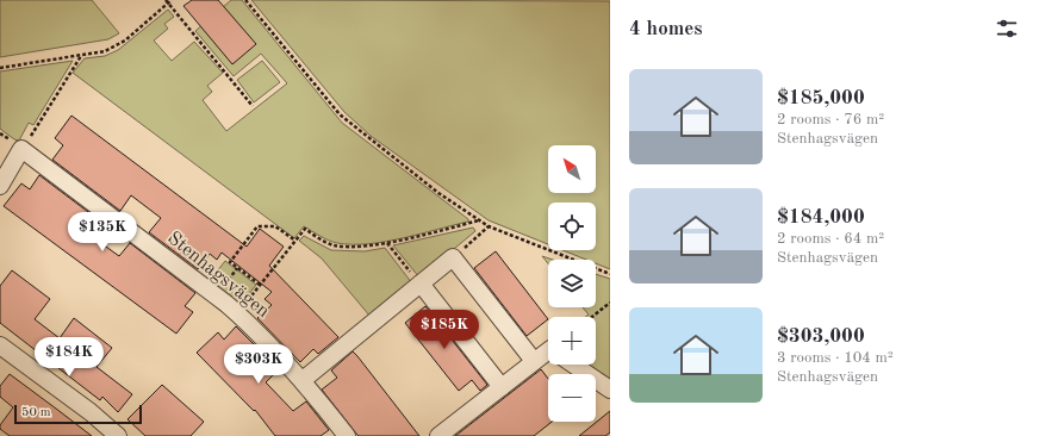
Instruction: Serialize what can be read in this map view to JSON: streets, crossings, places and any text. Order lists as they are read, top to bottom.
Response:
{
  "streets": {
    "street": ["Stenhagsvägen"]
  },
  "scale_bar": "50 m",
  "north": "top left",
  "page": {
    "heading": "4 homes",
    "list": [
      {
        "name": "$185,000",
        "note": "2 rooms · 76 m² · Stenhagsvägen"
      },
      {
        "name": "$184,000",
        "note": "2 rooms · 64 m² · Stenhagsvägen"
      },
      {
        "name": "$303,000",
        "note": "3 rooms · 104 m² · Stenhagsvägen"
      }
    ],
    "map_buttons": ["+", "−"],
    "price": [
      "$135K",
      "$185K",
      "$184K",
      "$303K"
    ],
    "scale": "50 m"
  }
}
